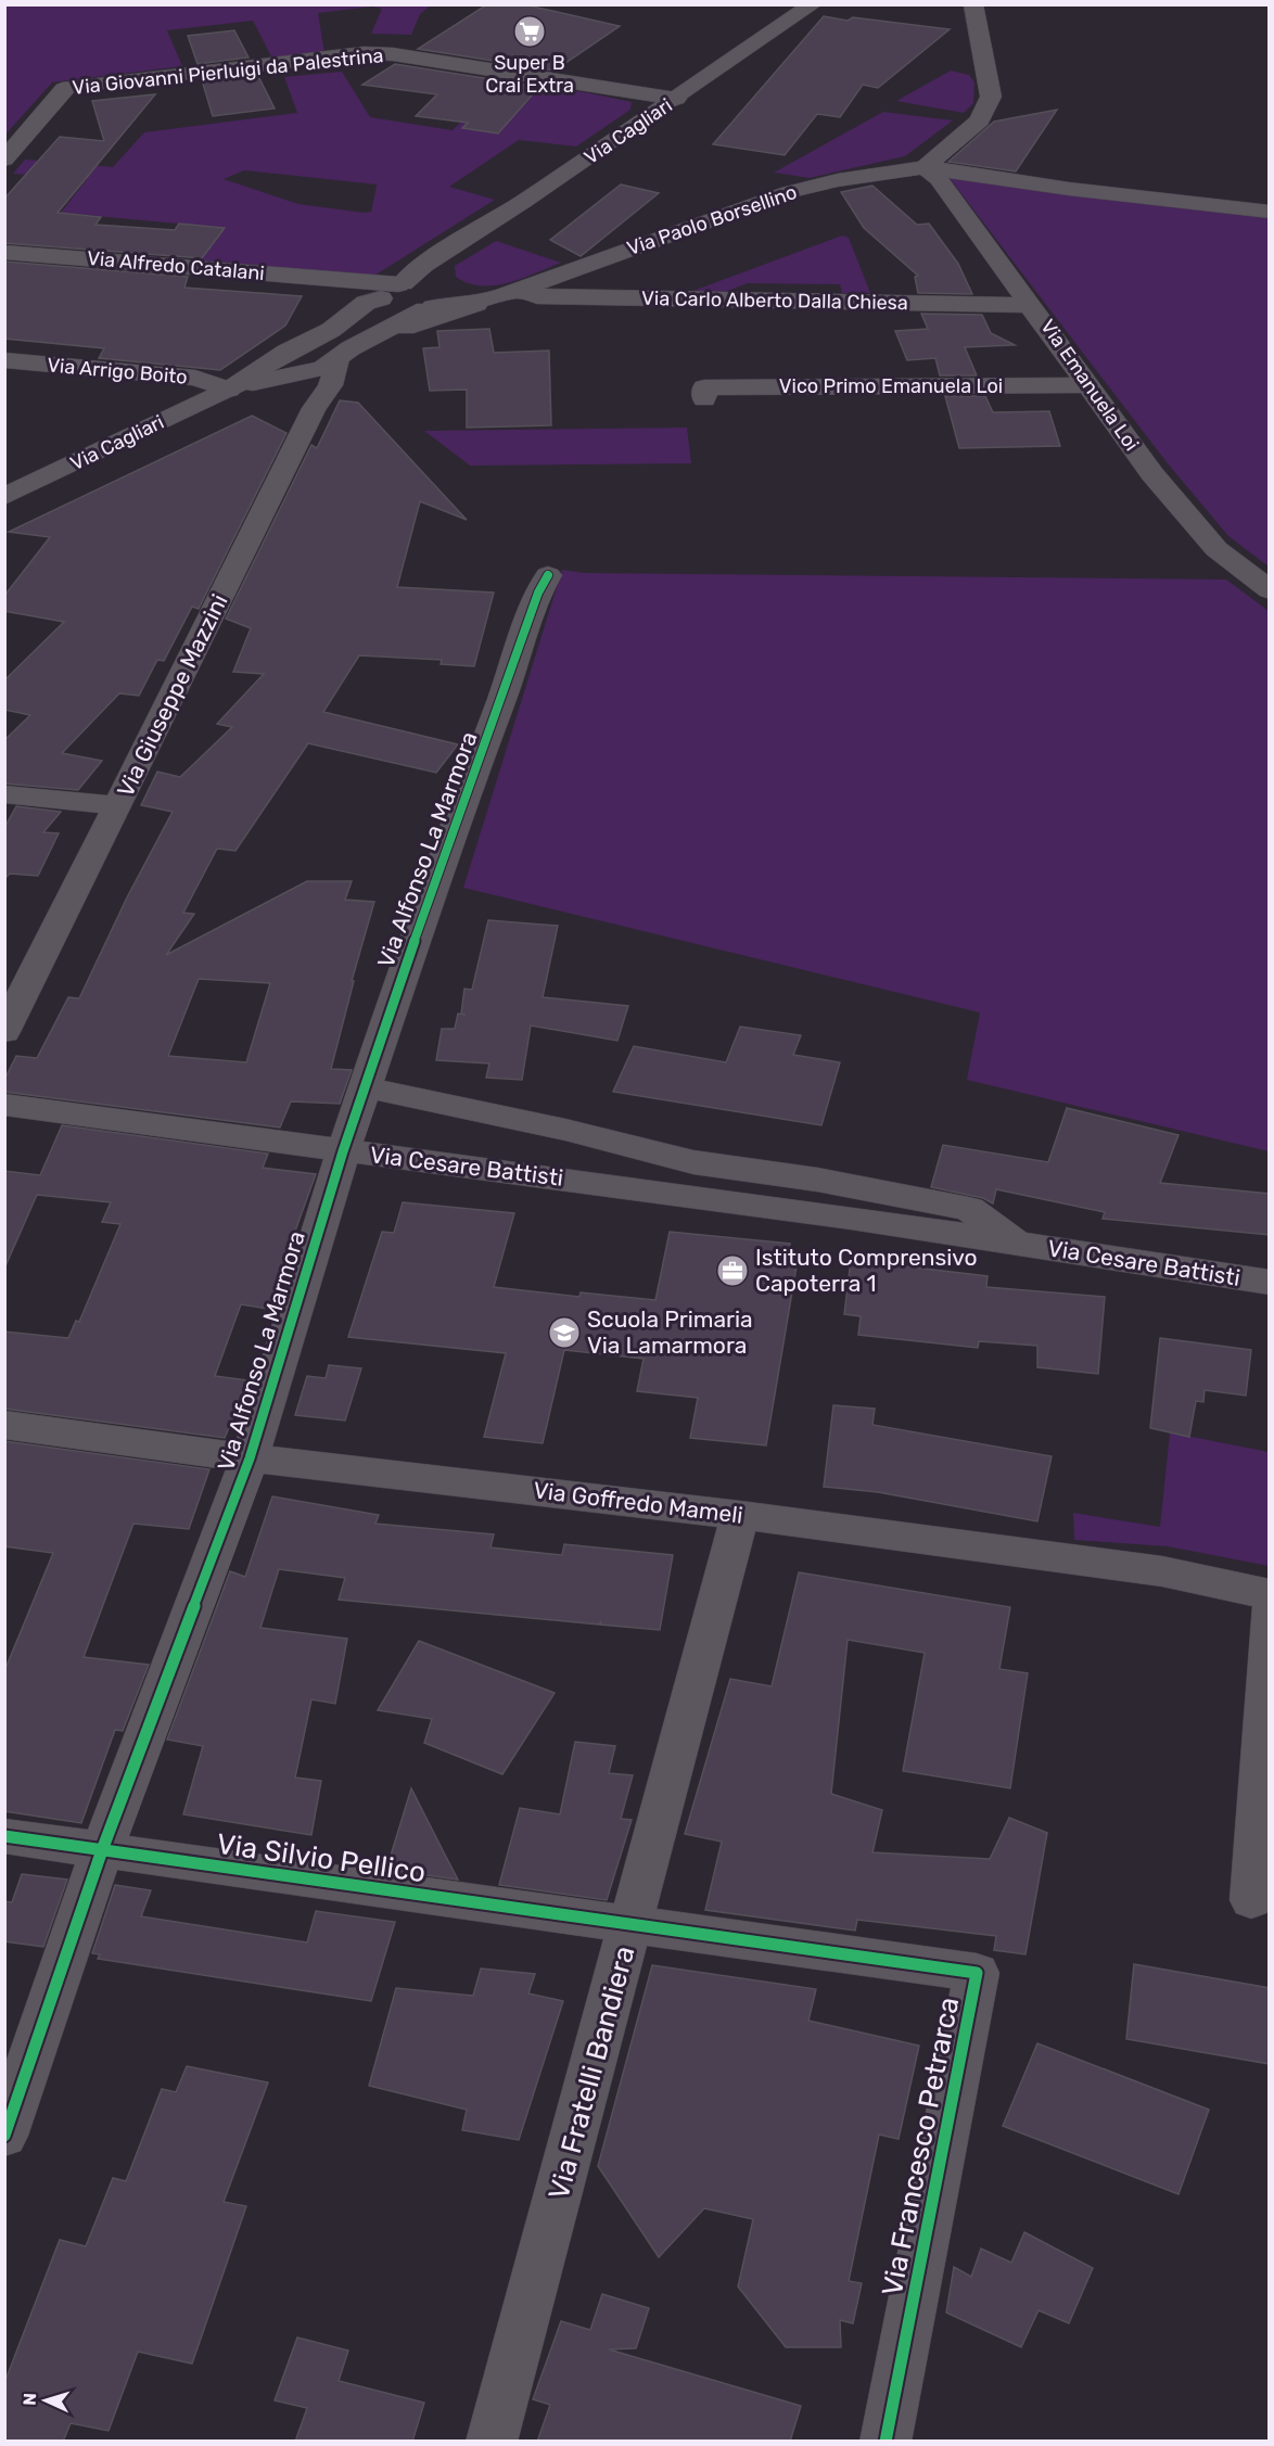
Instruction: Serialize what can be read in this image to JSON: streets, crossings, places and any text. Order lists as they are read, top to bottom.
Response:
{
  "streets": {
    "street": [
      "Via Giovanni Pierluigi da Palestrina",
      "Via Cagliari",
      "Via Paolo Borsellino",
      "Via Alfredo Catalani",
      "Via Carlo Alberto Dalla Chiesa",
      "Via Arrigo Boito",
      "Via Emanuela Loi",
      "Vico Primo Emanuela Loi",
      "Via Giuseppe Mazzini",
      "Via Alfonso La Marmora",
      "Via Cesare Battisti",
      "Via Goffredo Mameli",
      "Via Silvio Pellico",
      "Via Fratelli Bandiera",
      "Via Francesco Petrarca"
    ]
  },
  "crossings": [
    ["Via Giovanni Pierluigi da Palestrina", "Via Cagliari"],
    ["Via Cagliari", "Via Paolo Borsellino"],
    ["Via Cagliari", "Via Alfredo Catalani"],
    ["Via Cagliari", "Via Arrigo Boito"],
    ["Via Cagliari", "Via Giuseppe Mazzini"],
    ["Via Paolo Borsellino", "Via Alfredo Catalani"],
    ["Via Paolo Borsellino", "Via Carlo Alberto Dalla Chiesa"],
    ["Via Paolo Borsellino", "Via Emanuela Loi"],
    ["Via Carlo Alberto Dalla Chiesa", "Via Emanuela Loi"],
    ["Via Emanuela Loi", "Vico Primo Emanuela Loi"],
    ["Via Alfonso La Marmora", "Via Cesare Battisti"],
    ["Via Alfonso La Marmora", "Via Goffredo Mameli"],
    ["Via Alfonso La Marmora", "Via Silvio Pellico"],
    ["Via Goffredo Mameli", "Via Fratelli Bandiera"],
    ["Via Silvio Pellico", "Via Fratelli Bandiera"],
    ["Via Silvio Pellico", "Via Francesco Petrarca"],
    ["Via Fratelli Bandiera", "Via Francesco Petrarca"]
  ],
  "places": {
    "supermarket": ["Super B Crai Extra"],
    "office": ["Istituto Comprensivo Capoterra 1"],
    "school or university": ["Scuola Primaria Via Lamarmora"]
  },
  "north": "left"
}
